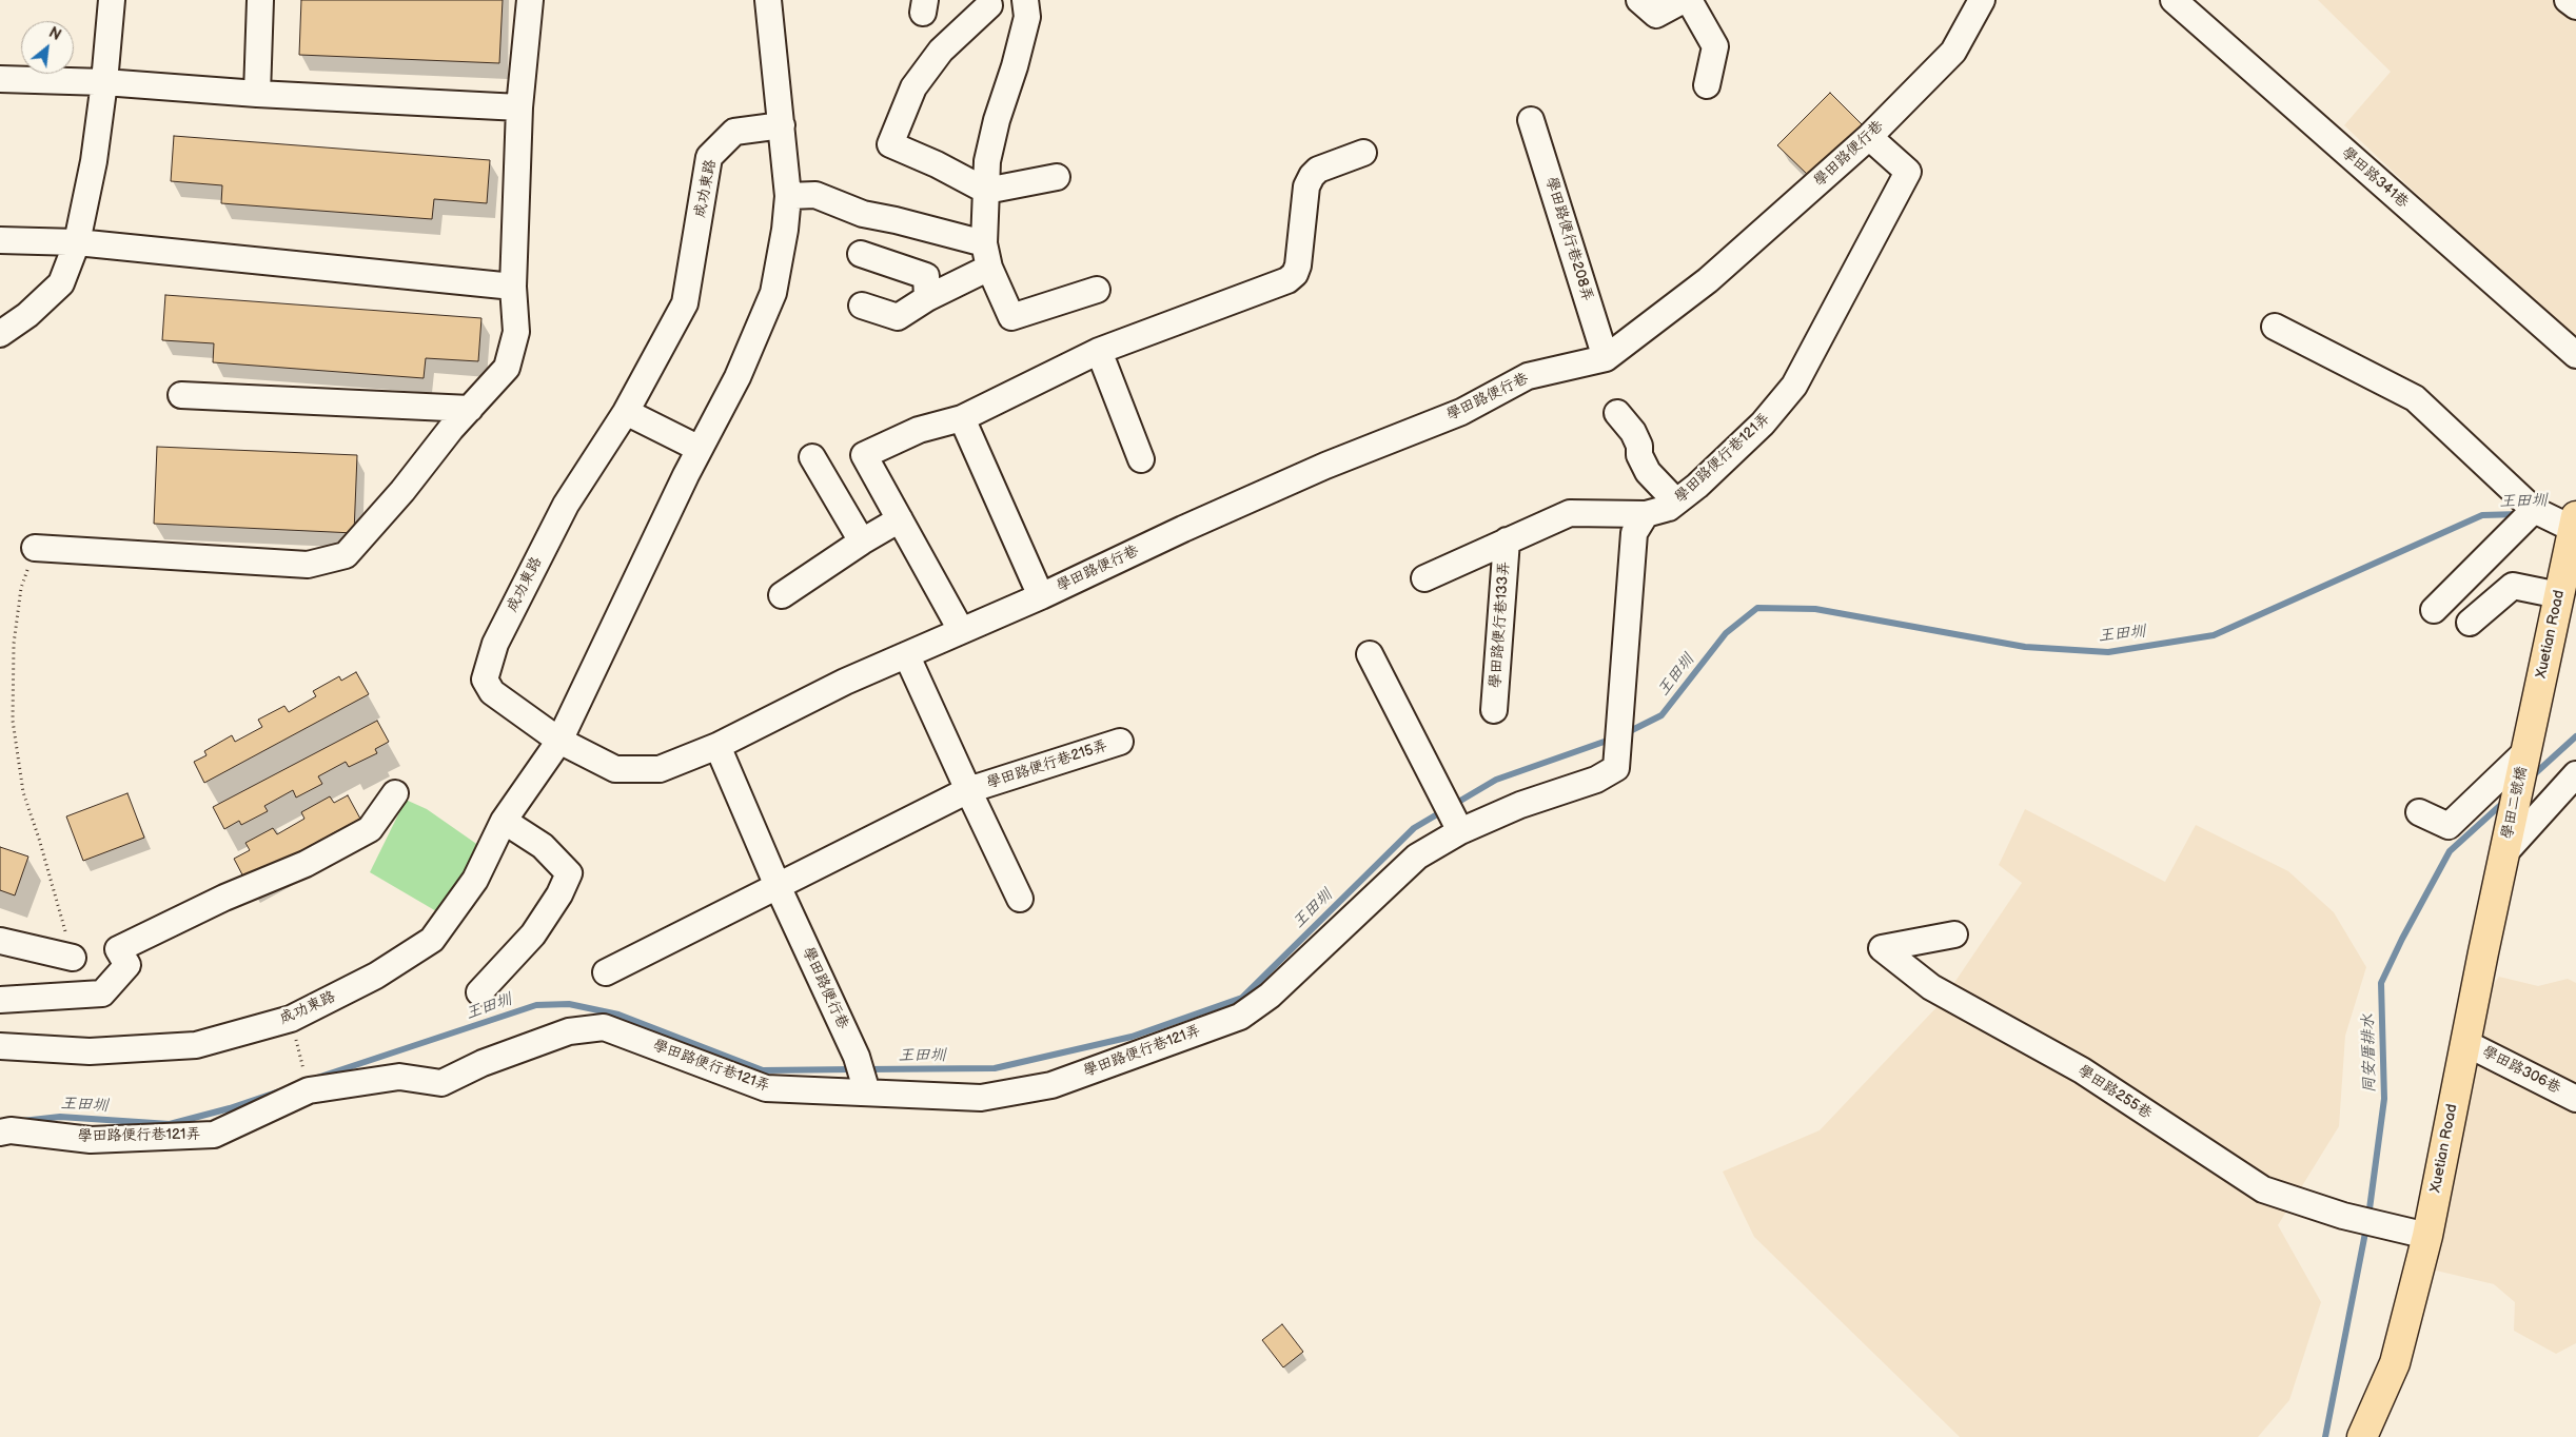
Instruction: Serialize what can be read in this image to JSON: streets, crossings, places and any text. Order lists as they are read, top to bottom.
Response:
{
  "streets": {
    "main road": ["Xuetian Road", "學田二號橋"],
    "street": [
      "學田路便行巷",
      "學田路341巷",
      "成功東路",
      "學田路便行巷208弄",
      "學田路便行巷121弄",
      "學田路便行巷133弄",
      "學田路便行巷215弄",
      "學田路306巷",
      "學田路255巷"
    ]
  },
  "crossings": [
    ["學田路便行巷", "成功東路"],
    ["學田路便行巷", "學田路便行巷208弄"],
    ["學田路便行巷", "學田路便行巷121弄"],
    ["學田路便行巷121弄", "學田路便行巷133弄"],
    ["Xuetian Road", "學田二號橋"],
    ["Xuetian Road", "學田路306巷"],
    ["Xuetian Road", "學田路255巷"]
  ],
  "water": ["王田圳", "同安厝排水"],
  "north": "top right"
}
